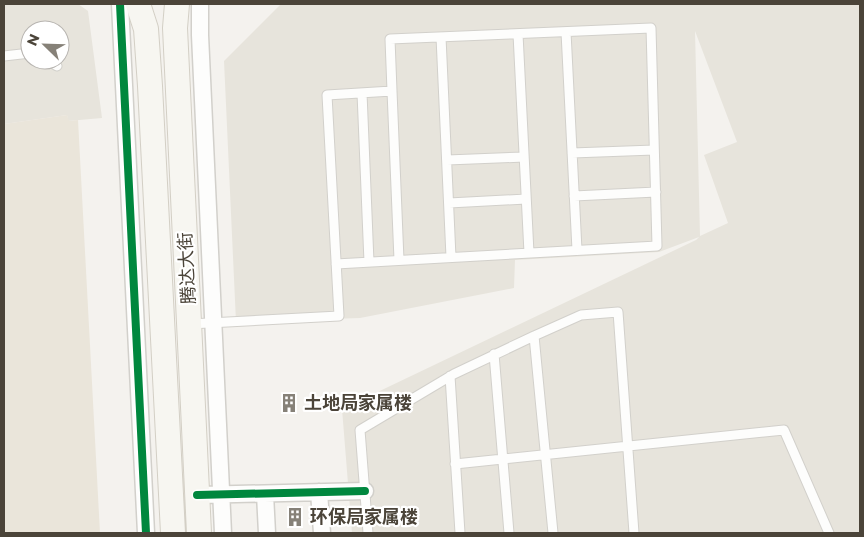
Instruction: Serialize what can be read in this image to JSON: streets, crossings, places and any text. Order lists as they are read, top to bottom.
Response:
{
  "streets": {
    "main road": ["腾达大街"]
  },
  "places": {
    "building": ["土地局家属楼", "环保局家属楼"]
  },
  "north": "top left"
}
